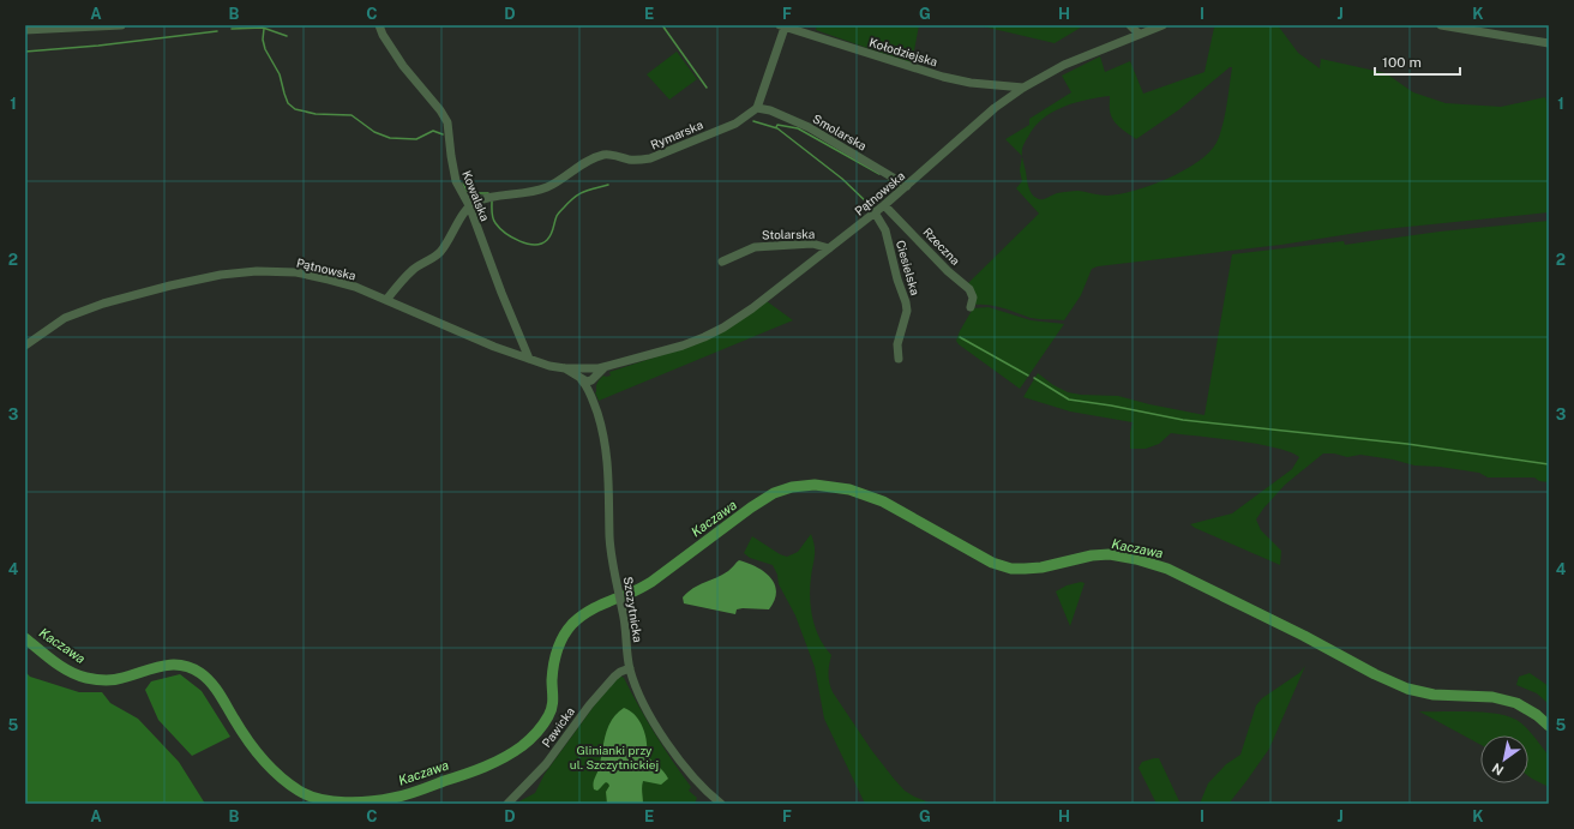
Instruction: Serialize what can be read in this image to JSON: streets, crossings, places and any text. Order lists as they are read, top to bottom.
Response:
{
  "streets": {
    "street": [
      "Kołodziejska",
      "Smolarska",
      "Rymarska",
      "Pątnowska",
      "Kowalska",
      "Stolarska",
      "Rzeczna",
      "Ciesielska",
      "Szczytnicka",
      "Pawicka"
    ]
  },
  "crossings": [
    ["Kołodziejska", "Pątnowska"],
    ["Smolarska", "Rymarska"],
    ["Smolarska", "Pątnowska"],
    ["Rymarska", "Kowalska"],
    ["Pątnowska", "Kowalska"],
    ["Pątnowska", "Stolarska"],
    ["Pątnowska", "Rzeczna"],
    ["Pątnowska", "Ciesielska"],
    ["Pątnowska", "Szczytnicka"],
    ["Szczytnicka", "Pawicka"]
  ],
  "water": ["Kaczawa"],
  "parks": ["Glinianki przy ul. Szczytnickiej"],
  "scale_bar": "100 m",
  "north": "bottom left",
  "grid": {
    "columns": [
      "A",
      "B",
      "C",
      "D",
      "E",
      "F",
      "G",
      "H",
      "I",
      "J",
      "K"
    ],
    "rows": [
      "1",
      "2",
      "3",
      "4",
      "5"
    ]
  }
}
